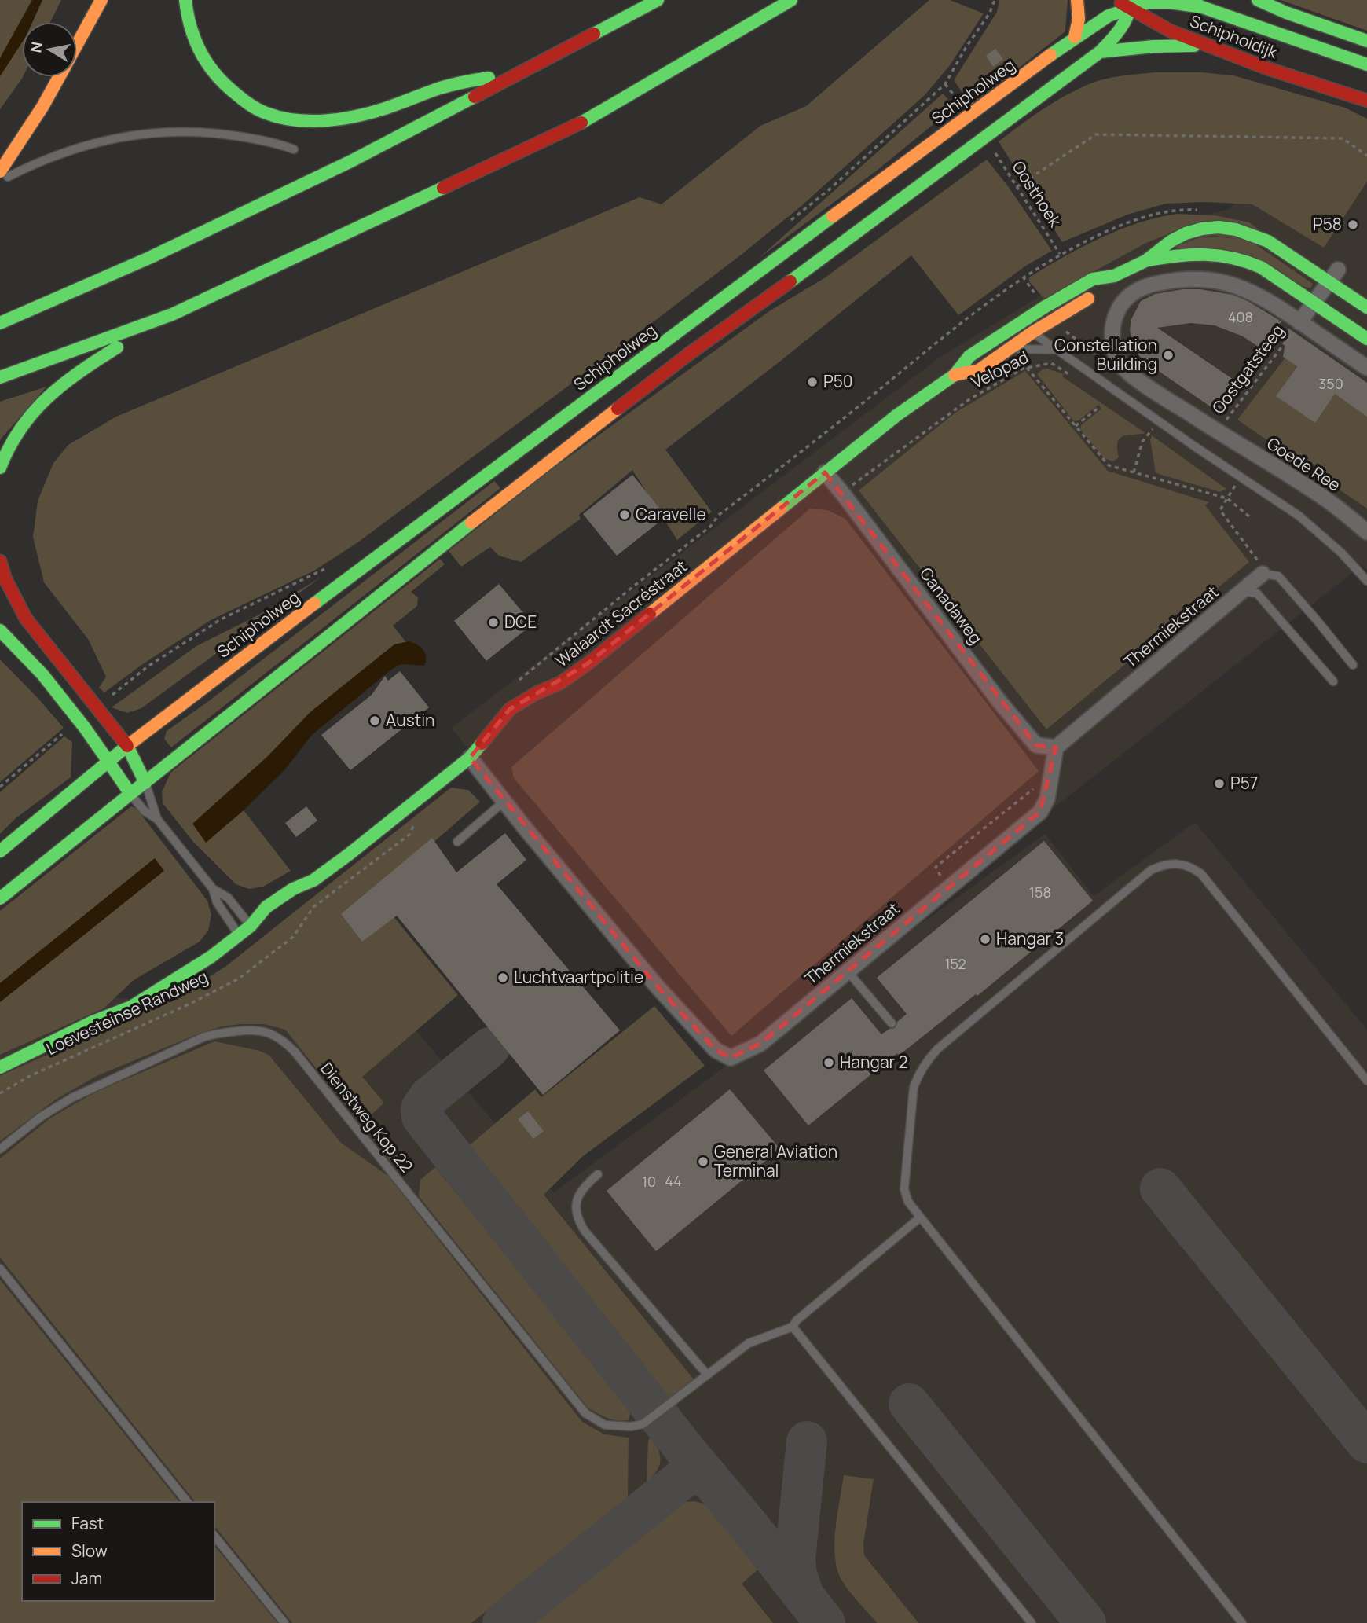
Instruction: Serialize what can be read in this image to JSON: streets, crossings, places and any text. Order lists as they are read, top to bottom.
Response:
{
  "streets": {
    "main road": [
      "Schipholdijk",
      "Schipholweg",
      "Walaardt Sacréstraat",
      "Loevesteinse Randweg"
    ],
    "street": ["Goede Ree", "Canadaweg", "Thermiekstraat"],
    "lane": ["Dienstweg Kop 22"],
    "path": ["Oosthoek", "Oostgatsteeg", "Velopad"]
  },
  "crossings": [
    ["Schipholdijk", "Schipholweg"],
    ["Oosthoek", "Walaardt Sacréstraat"],
    ["Oostgatsteeg", "Goede Ree"],
    ["Velopad", "Canadaweg"],
    ["Canadaweg", "Walaardt Sacréstraat"],
    ["Canadaweg", "Thermiekstraat"],
    ["Walaardt Sacréstraat", "Thermiekstraat"],
    ["Walaardt Sacréstraat", "Loevesteinse Randweg"]
  ],
  "places": [
    "P58",
    "Constellation Building",
    "P50",
    "Caravelle",
    "DCE",
    "Austin",
    "P57",
    "Hangar 3",
    "Luchtvaartpolitie",
    "Hangar 2",
    "General Aviation Terminal"
  ],
  "house_numbers": [
    "408",
    "350",
    "158",
    "152",
    "44",
    "10"
  ],
  "legend": ["Fast", "Slow", "Jam"],
  "north": "left"
}
